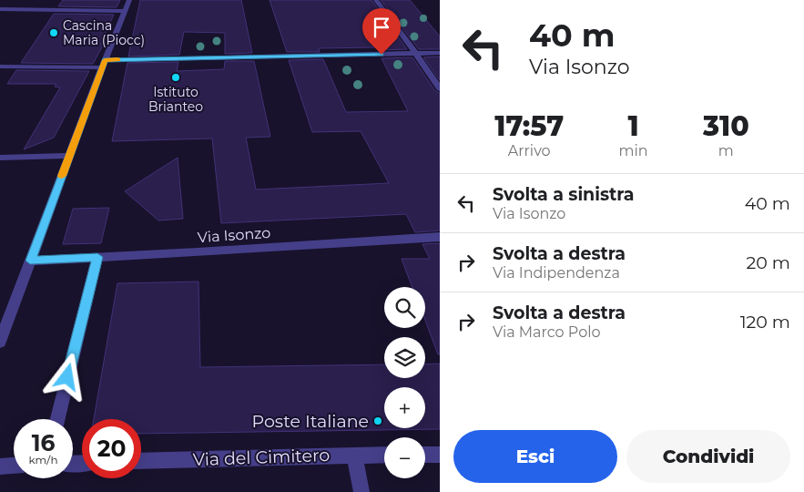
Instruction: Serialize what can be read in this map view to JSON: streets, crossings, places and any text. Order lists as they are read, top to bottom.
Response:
{
  "streets": {
    "street": ["Via Isonzo", "Via del Cimitero"]
  },
  "places": ["Cascina Maria (Piocc)", "Istituto Brianteo", "Poste Italiane"],
  "page": {
    "turn": ["40 m", "Via Isonzo"],
    "eta": [
      "17:57",
      "Arrivo",
      "1",
      "min",
      "310",
      "m"
    ],
    "list": [
      {
        "name": "Svolta a sinistra",
        "note": "Via Isonzo",
        "value": "40 m"
      },
      {
        "name": "Svolta a destra",
        "note": "Via Indipendenza",
        "value": "20 m"
      },
      {
        "name": "Svolta a destra",
        "note": "Via Marco Polo",
        "value": "120 m"
      }
    ],
    "map_buttons": ["+", "−"],
    "speed": "16 km/h",
    "limit": "20",
    "buttons": ["Esci", "Condividi"]
  }
}
